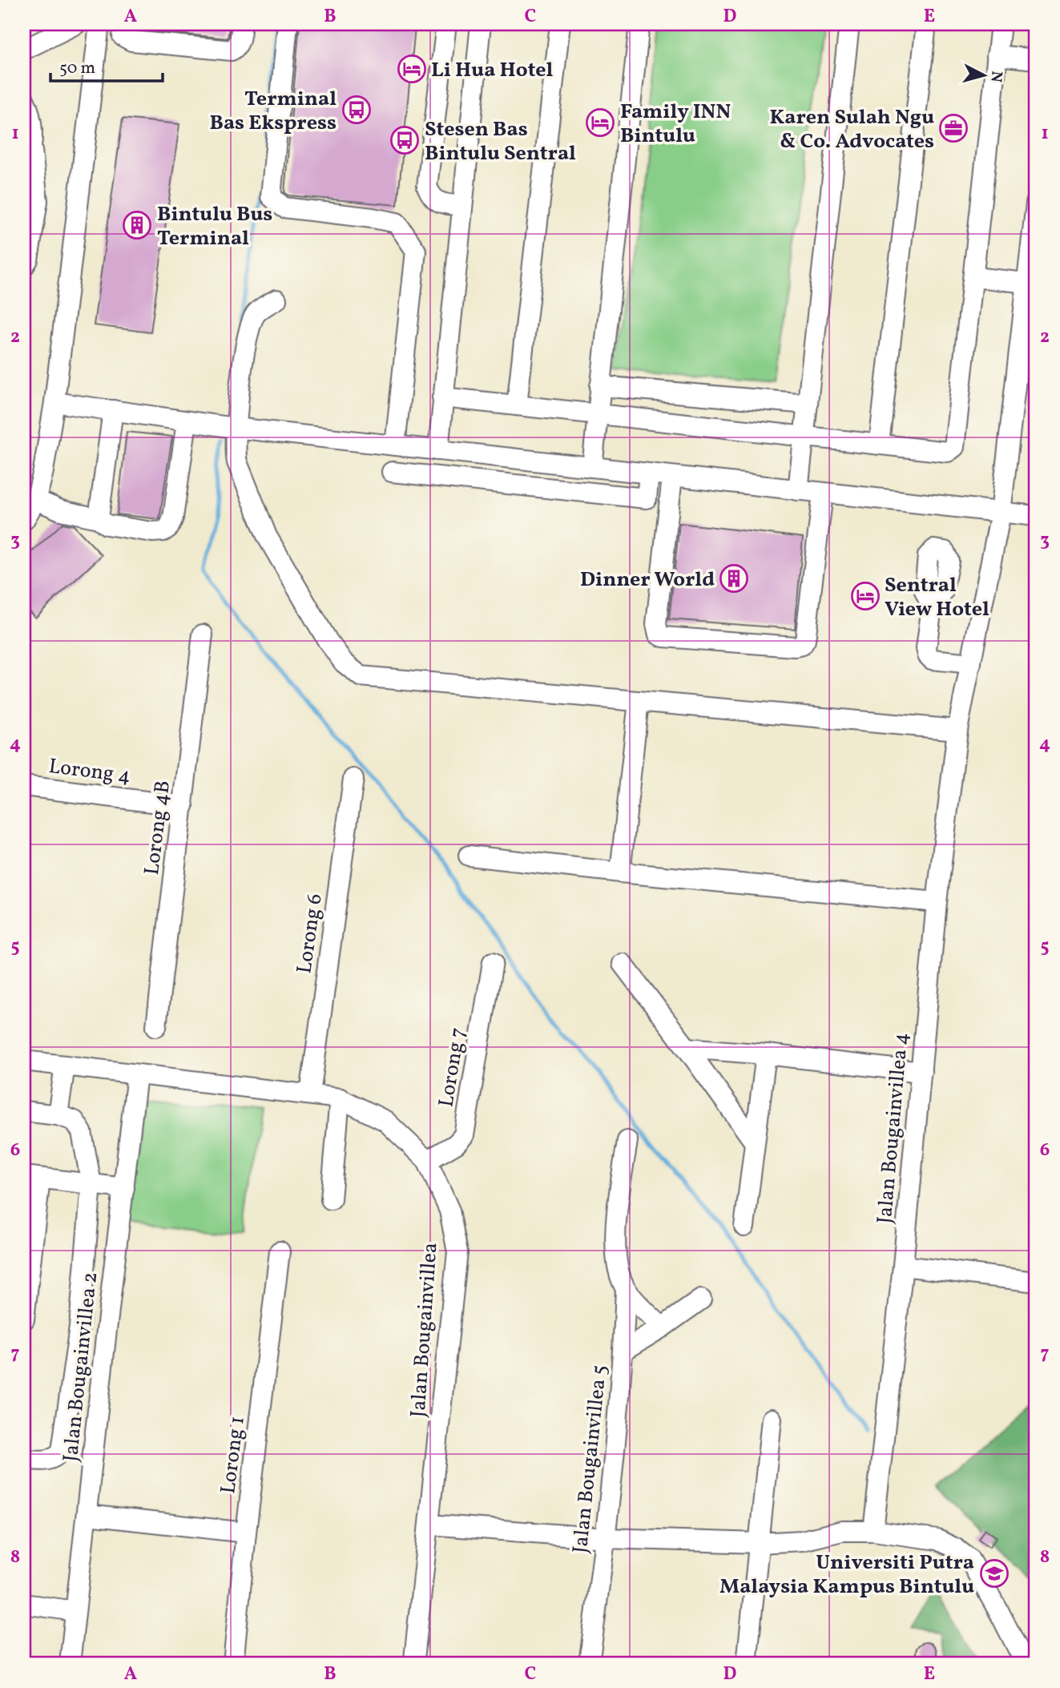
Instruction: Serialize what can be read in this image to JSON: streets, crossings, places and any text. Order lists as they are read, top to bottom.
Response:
{
  "streets": {
    "street": [
      "Lorong 4",
      "Lorong 4B",
      "Lorong 6",
      "Lorong 7",
      "Jalan Bougainvillea 4",
      "Jalan Bougainvillea",
      "Jalan Bougainvillea 2",
      "Lorong 1",
      "Jalan Bougainvillea 5"
    ]
  },
  "crossings": [
    ["Lorong 4", "Lorong 4B"],
    ["Lorong 6", "Jalan Bougainvillea"],
    ["Lorong 7", "Jalan Bougainvillea"],
    ["Jalan Bougainvillea", "Jalan Bougainvillea 2"]
  ],
  "places": {
    "hotel": ["Li Hua Hotel", "Family INN Bintulu", "Sentral View Hotel"],
    "bus stop": ["Terminal Bas Ekspress", "Stesen Bas Bintulu Sentral"],
    "office": ["Karen Sulah Ngu & Co. Advocates"],
    "building": ["Bintulu Bus Terminal", "Dinner World"],
    "school or university": ["Universiti Putra Malaysia Kampus Bintulu"]
  },
  "scale_bar": "50 m",
  "north": "right",
  "grid": {
    "columns": [
      "A",
      "B",
      "C",
      "D",
      "E"
    ],
    "rows": [
      "1",
      "2",
      "3",
      "4",
      "5",
      "6",
      "7",
      "8"
    ]
  }
}
